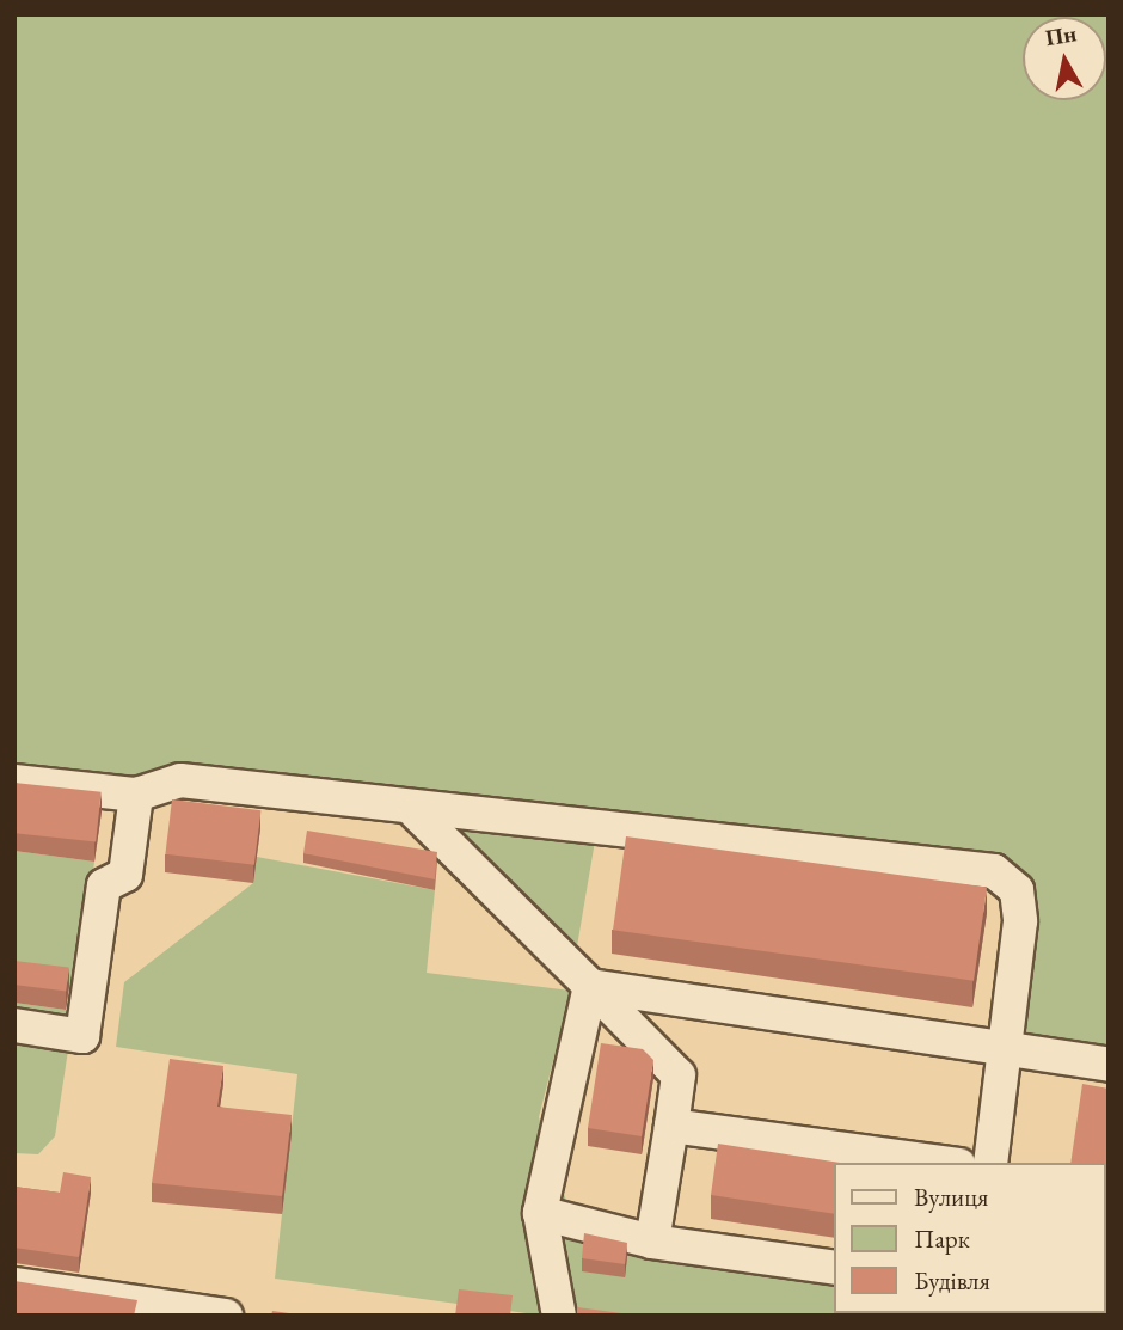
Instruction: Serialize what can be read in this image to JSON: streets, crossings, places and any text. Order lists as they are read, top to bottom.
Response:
{
  "legend": ["Вулиця", "Парк", "Будівля"],
  "north": "top"
}
